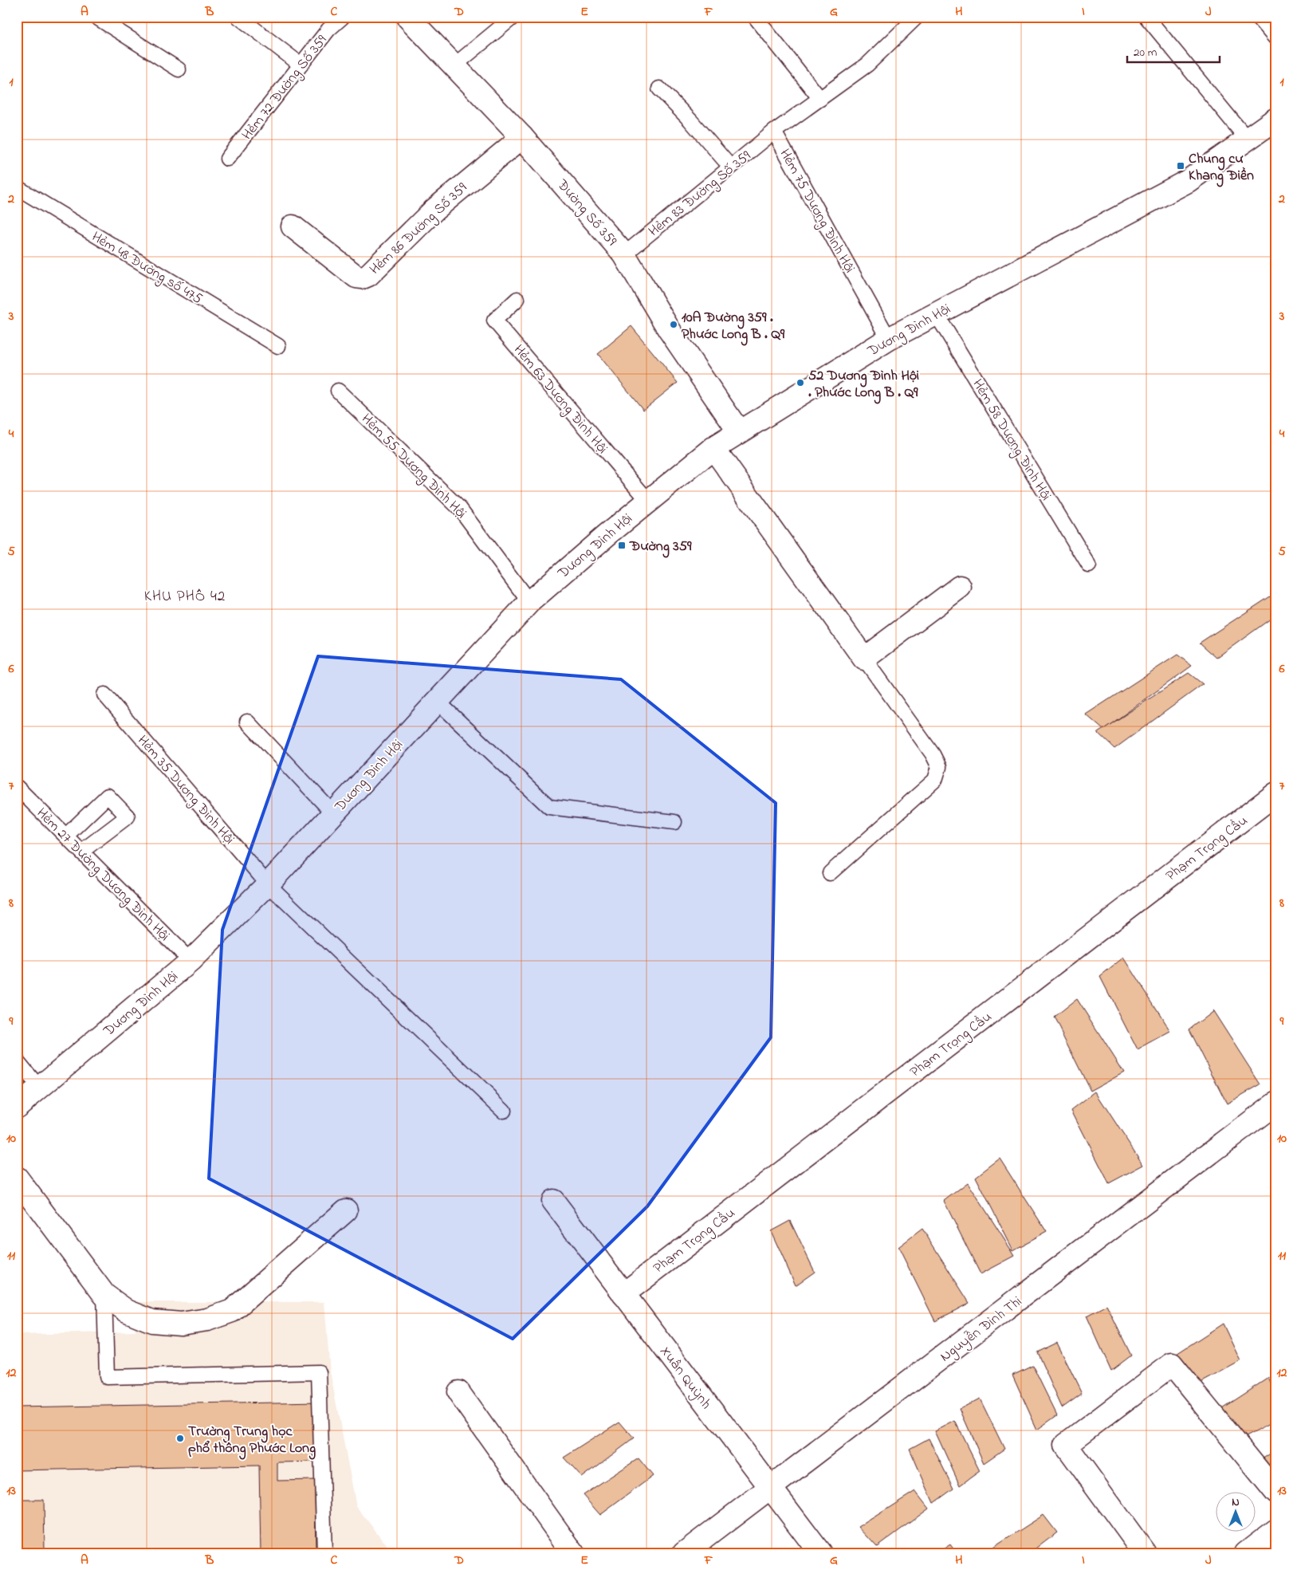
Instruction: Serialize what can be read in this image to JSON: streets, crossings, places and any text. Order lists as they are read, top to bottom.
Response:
{
  "streets": {
    "street": [
      "Đường Số 359",
      "Hẻm 86 Đường Số 359",
      "Dương Đình Hội",
      "Phạm Trọng Cầu",
      "Nguyễn Đình Thi",
      "Xuân Quỳnh"
    ],
    "lane": [
      "Hẻm 72 Đường Số 359",
      "Hẻm 83 Đường Số 359",
      "Hẻm 75 Dương Đình Hội",
      "Hẻm 48 Đường số 475",
      "Hẻm 63 Dương Đình Hội",
      "Hẻm 58 Dương Đình Hội",
      "Hẻm 55 Dương Đình Hội",
      "Hẻm 35 Dương Đình Hội",
      "Hẻm 27 Đường Dương Đình Hội"
    ]
  },
  "crossings": [
    ["Hẻm 83 Đường Số 359", "Hẻm 75 Dương Đình Hội"],
    ["Hẻm 83 Đường Số 359", "Đường Số 359"],
    ["Hẻm 75 Dương Đình Hội", "Dương Đình Hội"],
    ["Đường Số 359", "Hẻm 86 Đường Số 359"],
    ["Đường Số 359", "Dương Đình Hội"],
    ["Dương Đình Hội", "Hẻm 63 Dương Đình Hội"],
    ["Dương Đình Hội", "Hẻm 58 Dương Đình Hội"],
    ["Dương Đình Hội", "Hẻm 55 Dương Đình Hội"],
    ["Dương Đình Hội", "Hẻm 35 Dương Đình Hội"],
    ["Dương Đình Hội", "Hẻm 27 Đường Dương Đình Hội"],
    ["Phạm Trọng Cầu", "Xuân Quỳnh"],
    ["Nguyễn Đình Thi", "Xuân Quỳnh"]
  ],
  "districts": ["KHU PHỐ 42"],
  "places": {
    "transit": ["Chung cư Khang Điền", "Đường 359"],
    "other": ["10A Đường 359 . Phước Long B . Q9", "52 Dương Đình Hội . Phước Long B . Q9", "Trường Trung học phổ thông Phước Long"]
  },
  "scale_bar": "20 m",
  "north": "top",
  "grid": {
    "columns": [
      "A",
      "B",
      "C",
      "D",
      "E",
      "F",
      "G",
      "H",
      "I",
      "J"
    ],
    "rows": [
      "1",
      "2",
      "3",
      "4",
      "5",
      "6",
      "7",
      "8",
      "9",
      "10",
      "11",
      "12",
      "13"
    ]
  }
}
